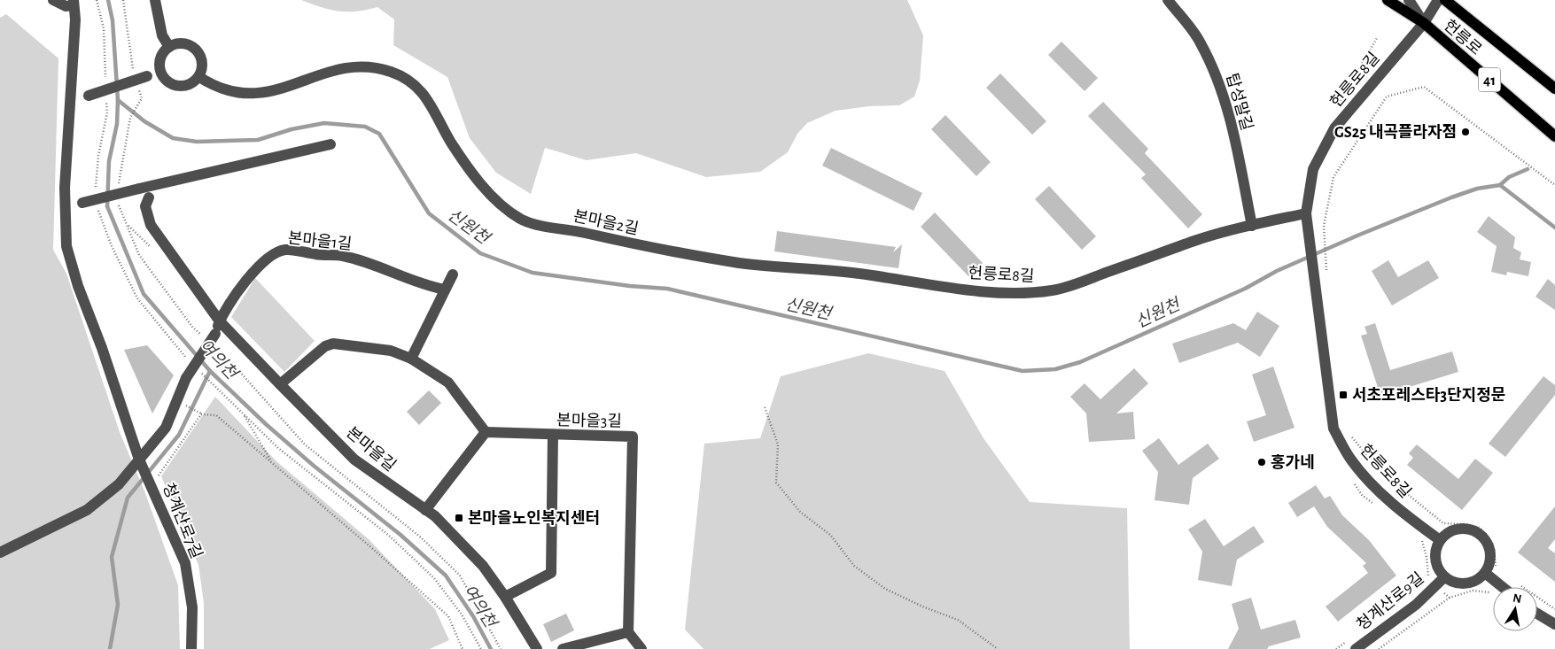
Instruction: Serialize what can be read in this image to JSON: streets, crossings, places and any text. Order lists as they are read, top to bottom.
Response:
{
  "streets": {
    "main road": ["헌릉로", "41"],
    "street": [
      "헌릉로8길",
      "탑성말길",
      "본마을2길",
      "본마을1길",
      "본마을3길",
      "본마을길",
      "청계산로7길",
      "청계산로9길"
    ]
  },
  "crossings": [
    ["헌릉로", "헌릉로8길"],
    ["헌릉로8길", "탑성말길"],
    ["헌릉로8길", "본마을2길"],
    ["헌릉로8길", "청계산로9길"],
    ["본마을1길", "본마을길"]
  ],
  "water": ["신원천", "여의천"],
  "places": {
    "other": ["GS25 내곡플라자점", "홍가네"],
    "transit": ["서초포레스타3단지정문", "본마을노인복지센터"]
  },
  "north": "top"
}
